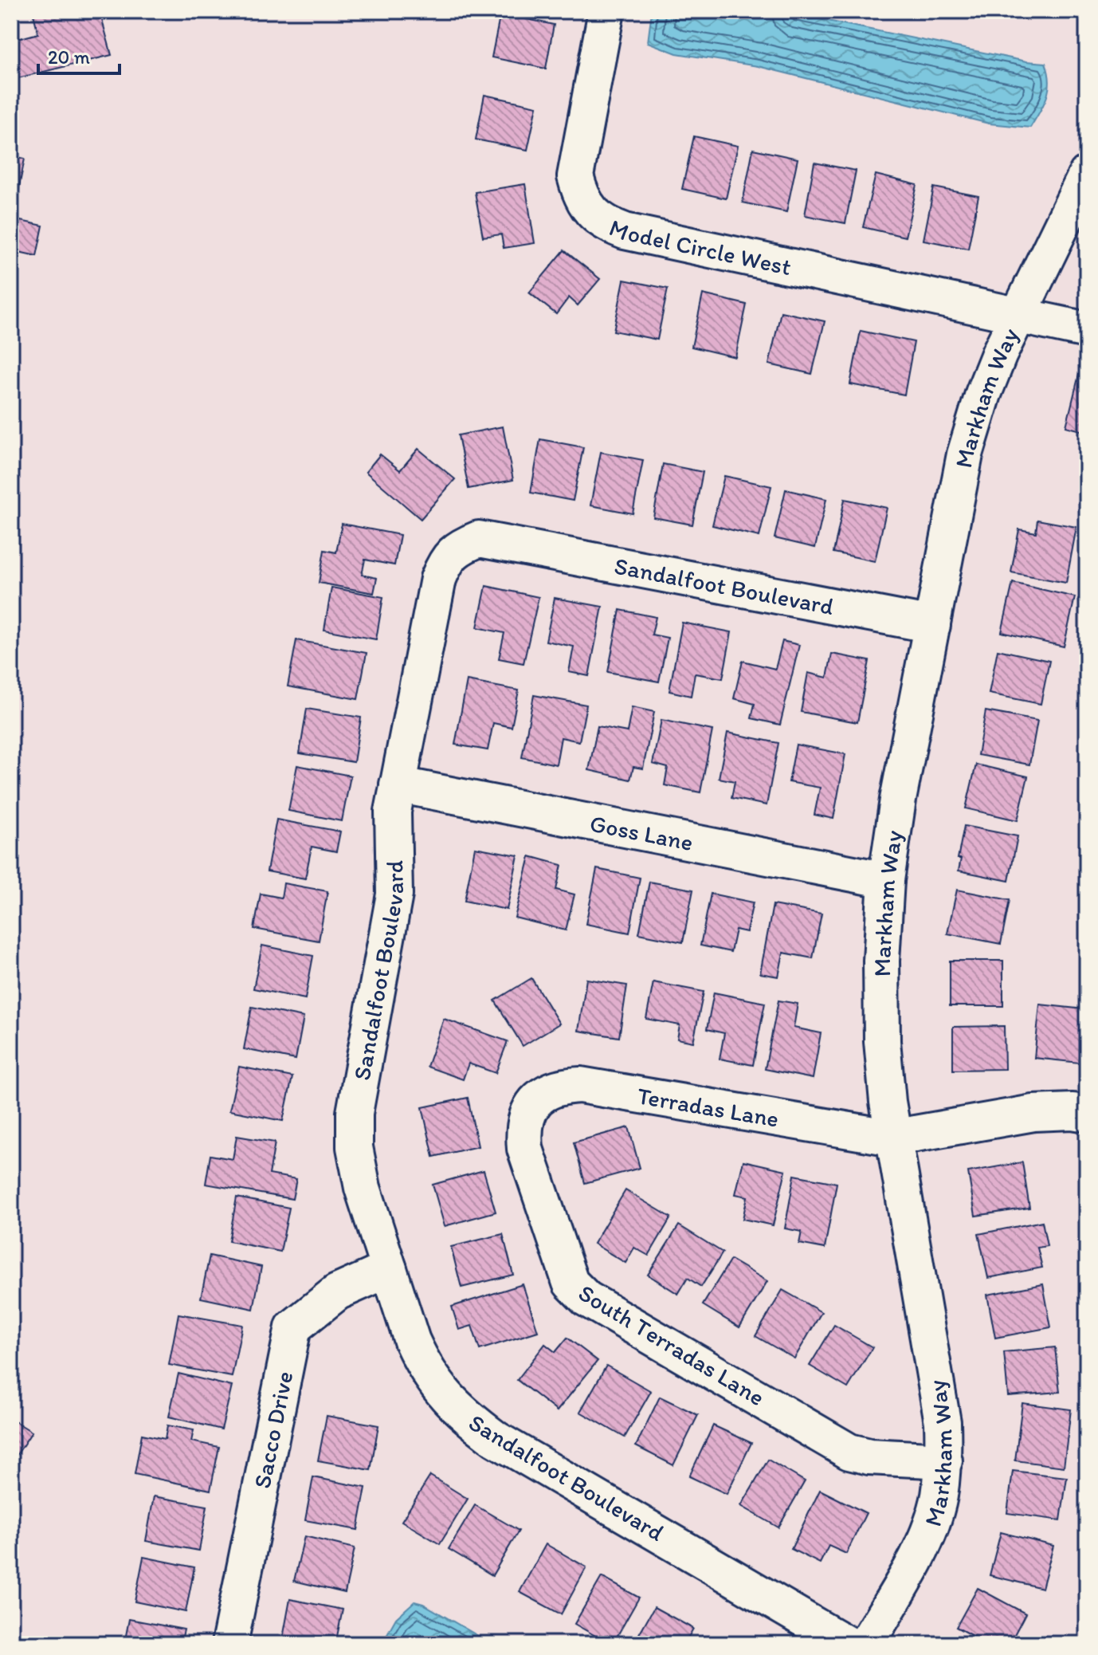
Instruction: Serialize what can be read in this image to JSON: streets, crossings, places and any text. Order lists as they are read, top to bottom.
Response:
{
  "streets": {
    "street": [
      "Model Circle West",
      "Markham Way",
      "Sandalfoot Boulevard",
      "Goss Lane",
      "Terradas Lane",
      "South Terradas Lane",
      "Sacco Drive"
    ]
  },
  "crossings": [
    ["Model Circle West", "Markham Way"],
    ["Markham Way", "Sandalfoot Boulevard"],
    ["Markham Way", "Goss Lane"],
    ["Markham Way", "Terradas Lane"],
    ["Markham Way", "South Terradas Lane"],
    ["Sandalfoot Boulevard", "Goss Lane"],
    ["Sandalfoot Boulevard", "Sacco Drive"],
    ["Terradas Lane", "South Terradas Lane"]
  ],
  "scale_bar": "20 m"
}
